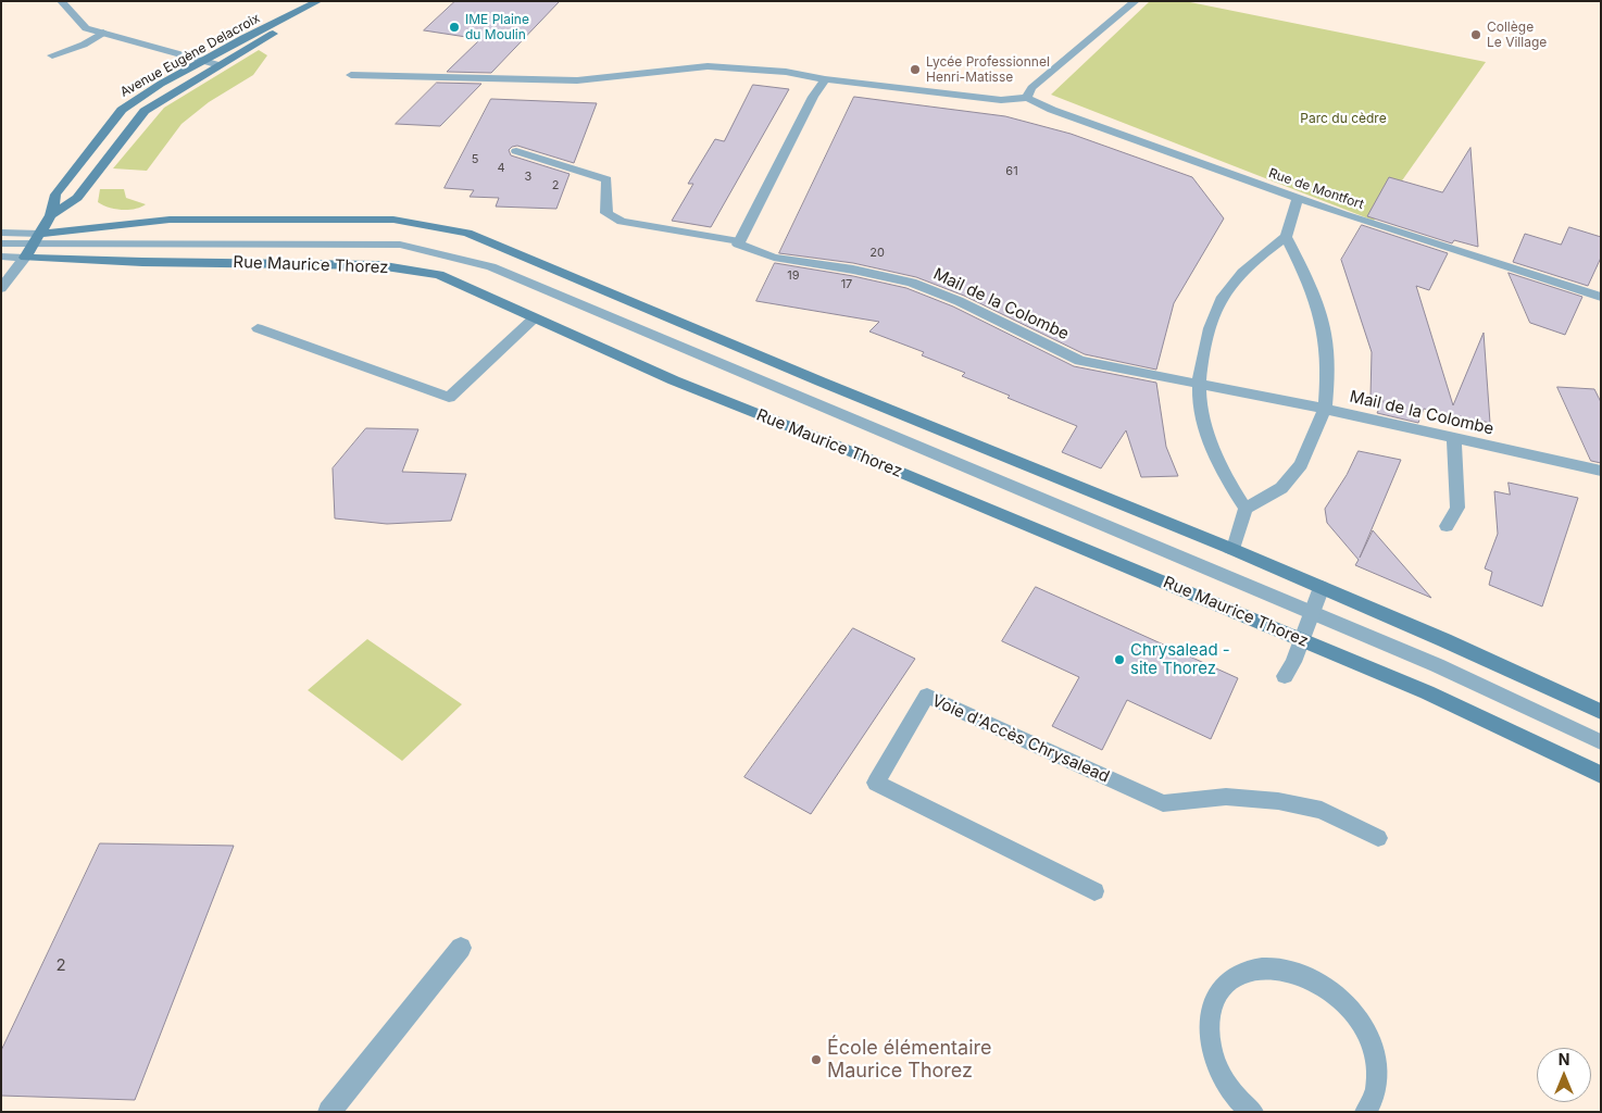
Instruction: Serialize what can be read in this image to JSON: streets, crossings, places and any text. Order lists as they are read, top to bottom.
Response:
{
  "streets": {
    "main road": ["Avenue Eugène Delacroix", "Rue Maurice Thorez"],
    "street": ["Rue de Montfort", "Mail de la Colombe", "Voie d'Accès Chrysalead"]
  },
  "parks": ["Parc du cèdre"],
  "places": [
    "IME Plaine du Moulin",
    "Collège Le Village",
    "Lycée Professionnel Henri-Matisse",
    "Chrysalead - site Thorez",
    "École élémentaire Maurice Thorez"
  ],
  "house_numbers": [
    "5",
    "4",
    "61",
    "3",
    "2",
    "20",
    "19",
    "17",
    "2"
  ],
  "north": "top"
}
